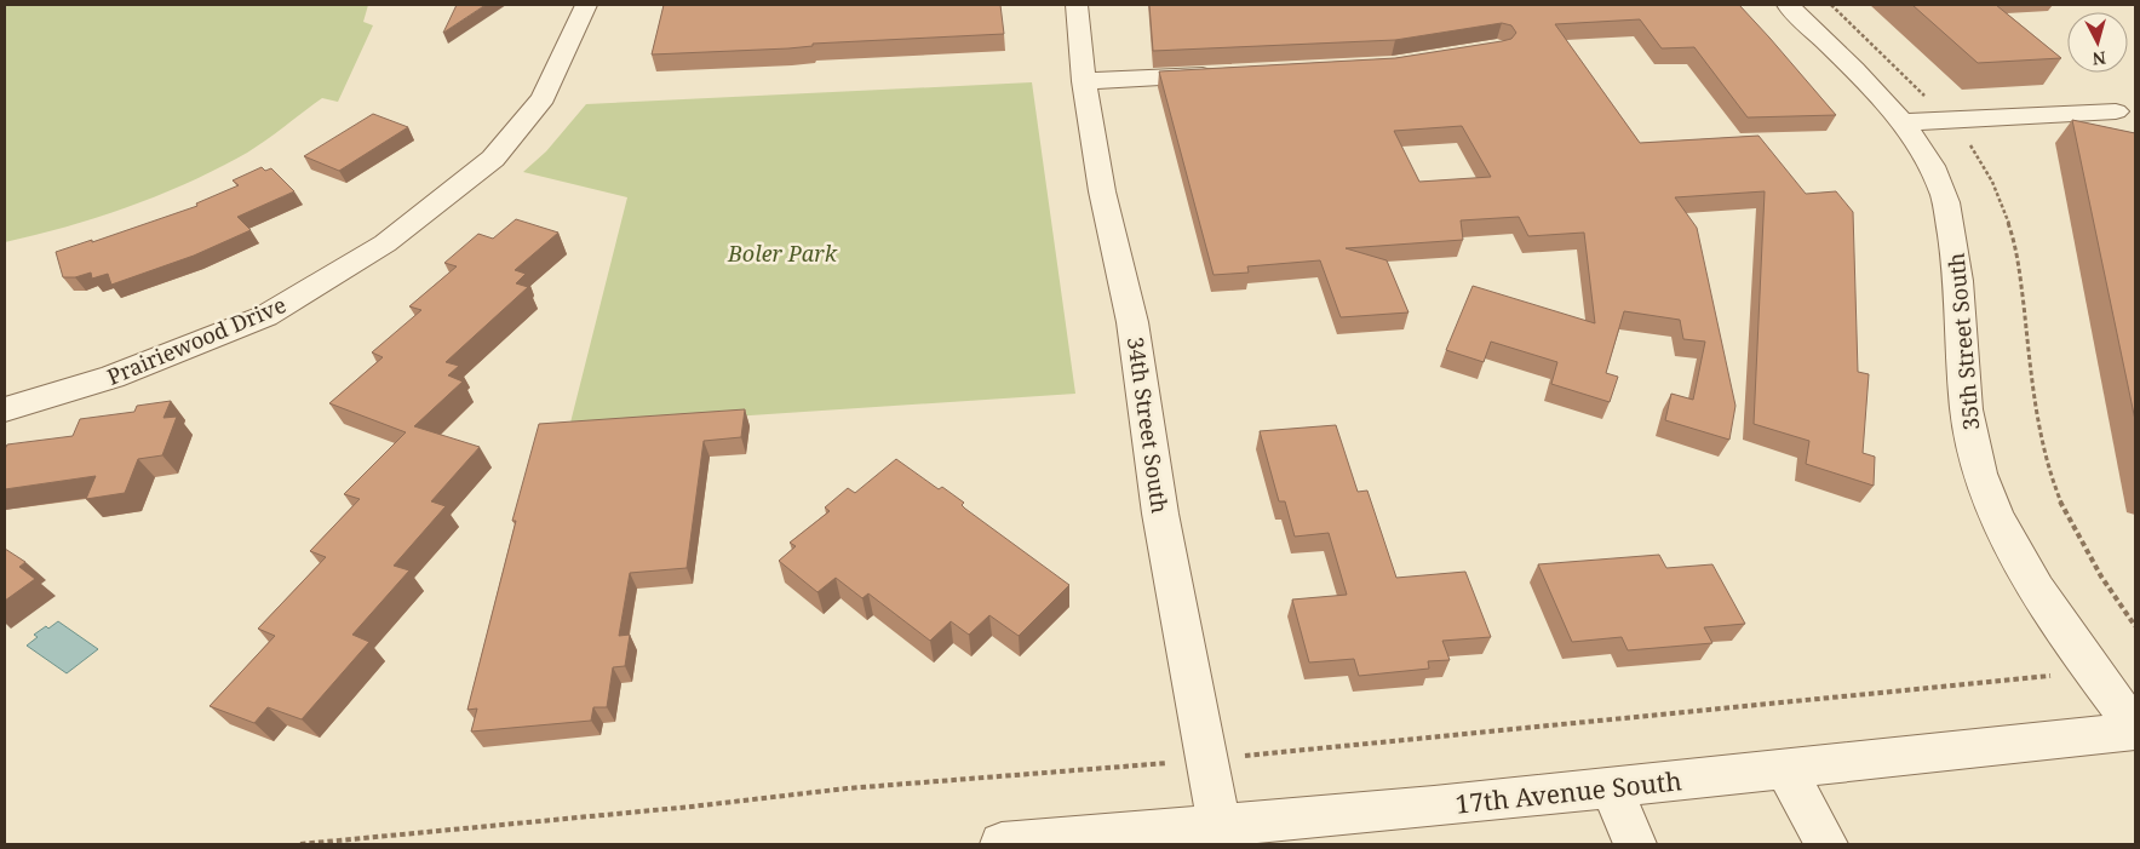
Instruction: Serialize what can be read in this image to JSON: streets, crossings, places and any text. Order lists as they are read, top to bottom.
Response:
{
  "streets": {
    "street": [
      "Prairiewood Drive",
      "35th Street South",
      "34th Street South",
      "17th Avenue South"
    ]
  },
  "crossings": [
    ["35th Street South", "17th Avenue South"],
    ["34th Street South", "17th Avenue South"]
  ],
  "parks": ["Boler Park"],
  "north": "bottom"
}
